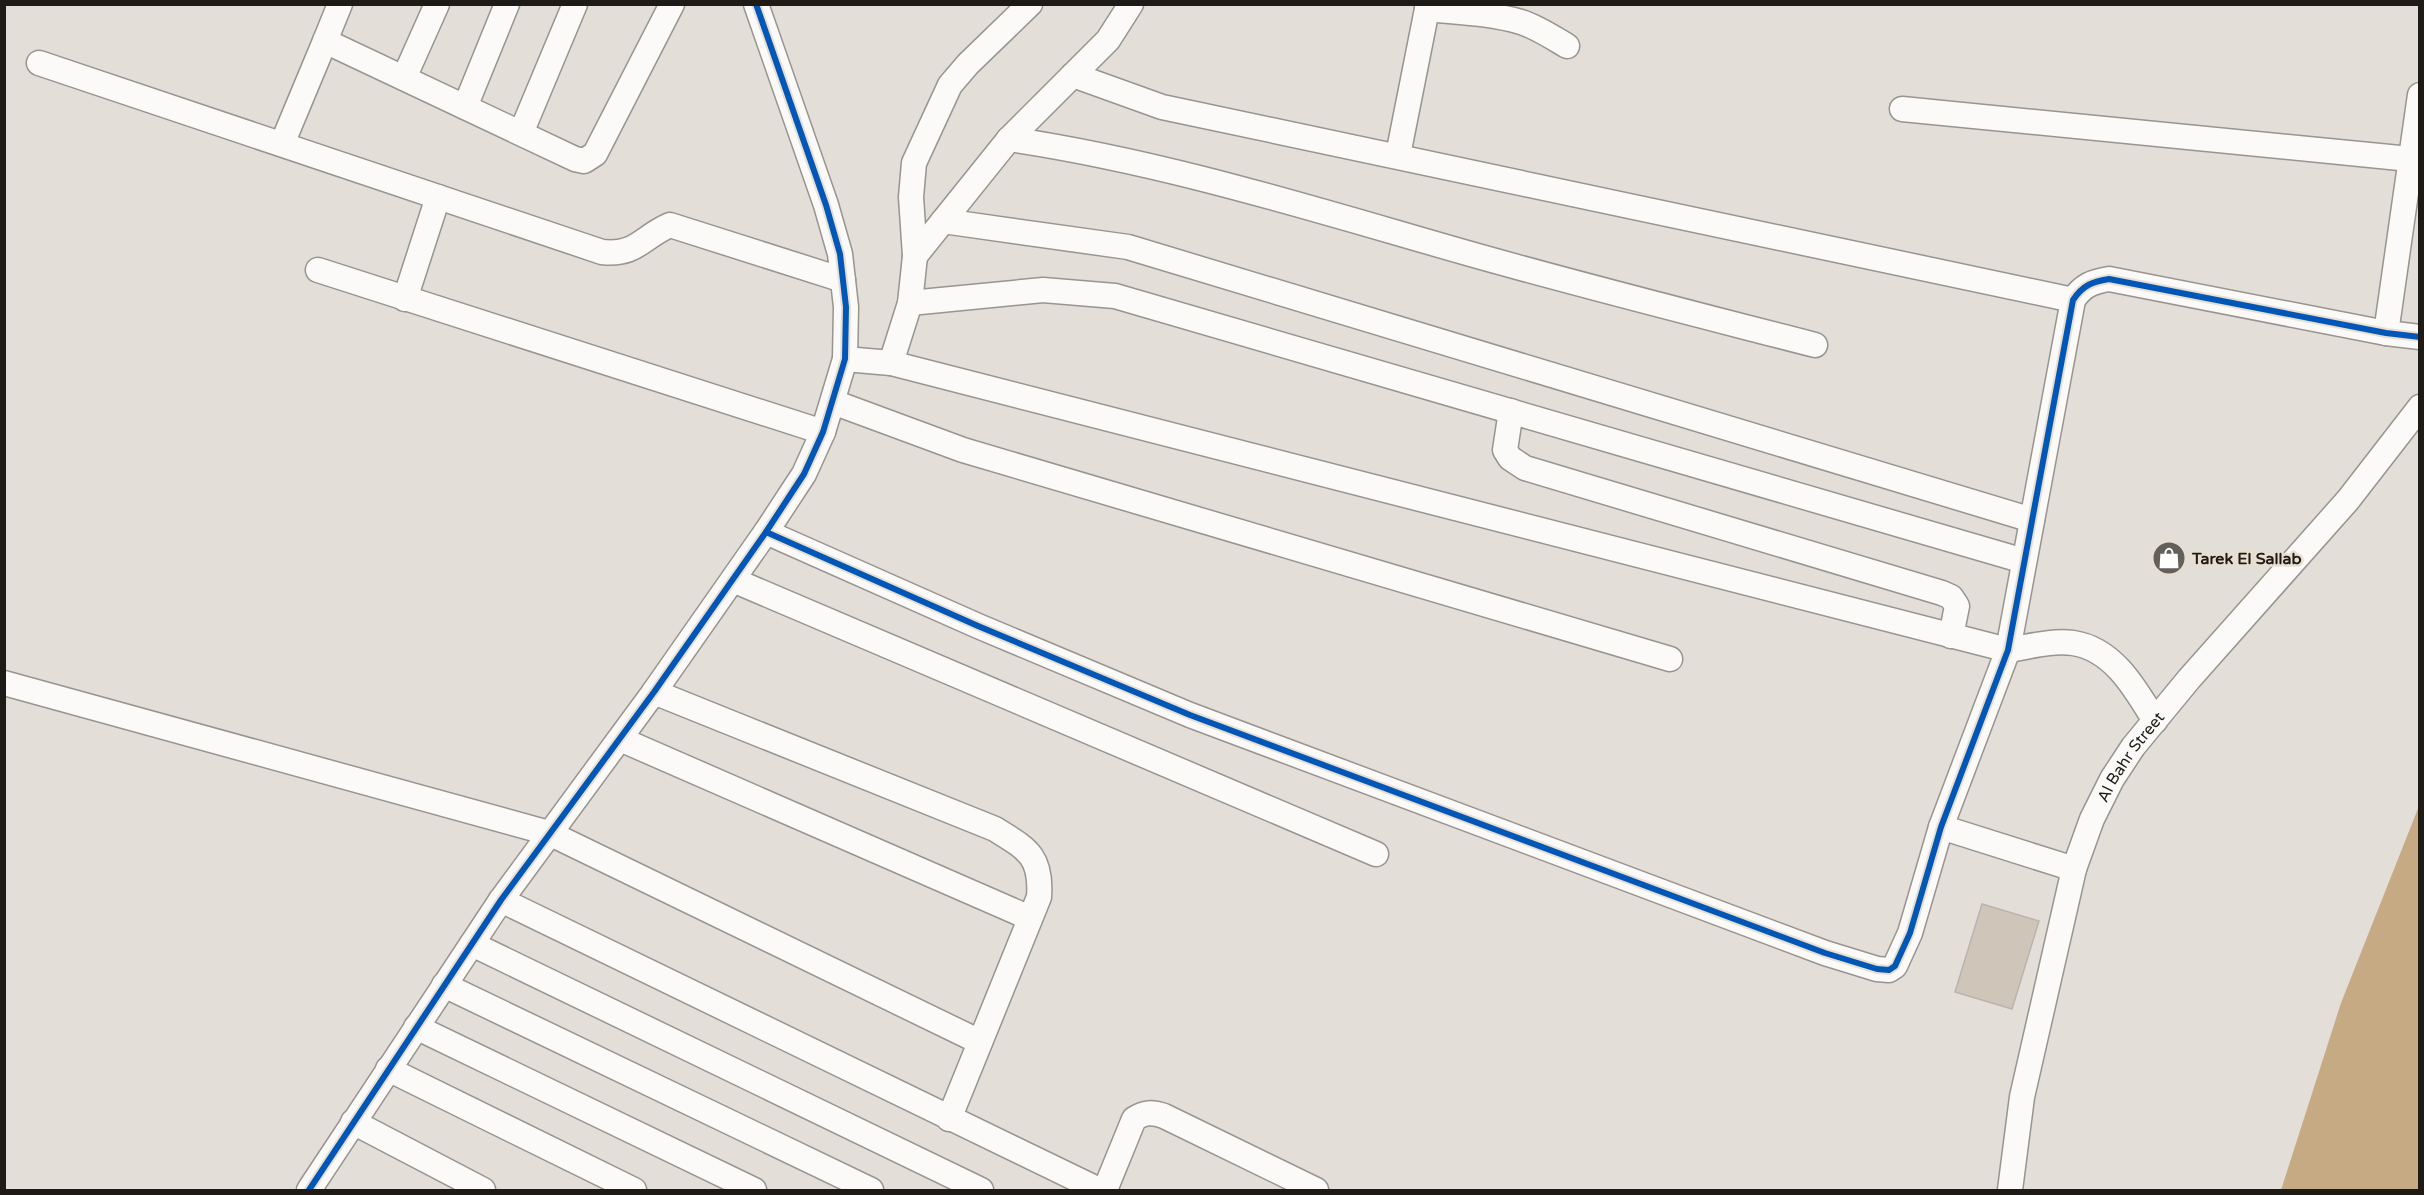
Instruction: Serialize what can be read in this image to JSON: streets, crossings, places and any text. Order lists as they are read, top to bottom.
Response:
{
  "streets": {
    "street": ["Al Bahr Street"]
  },
  "places": {
    "shop": ["Tarek El Sallab"]
  }
}
